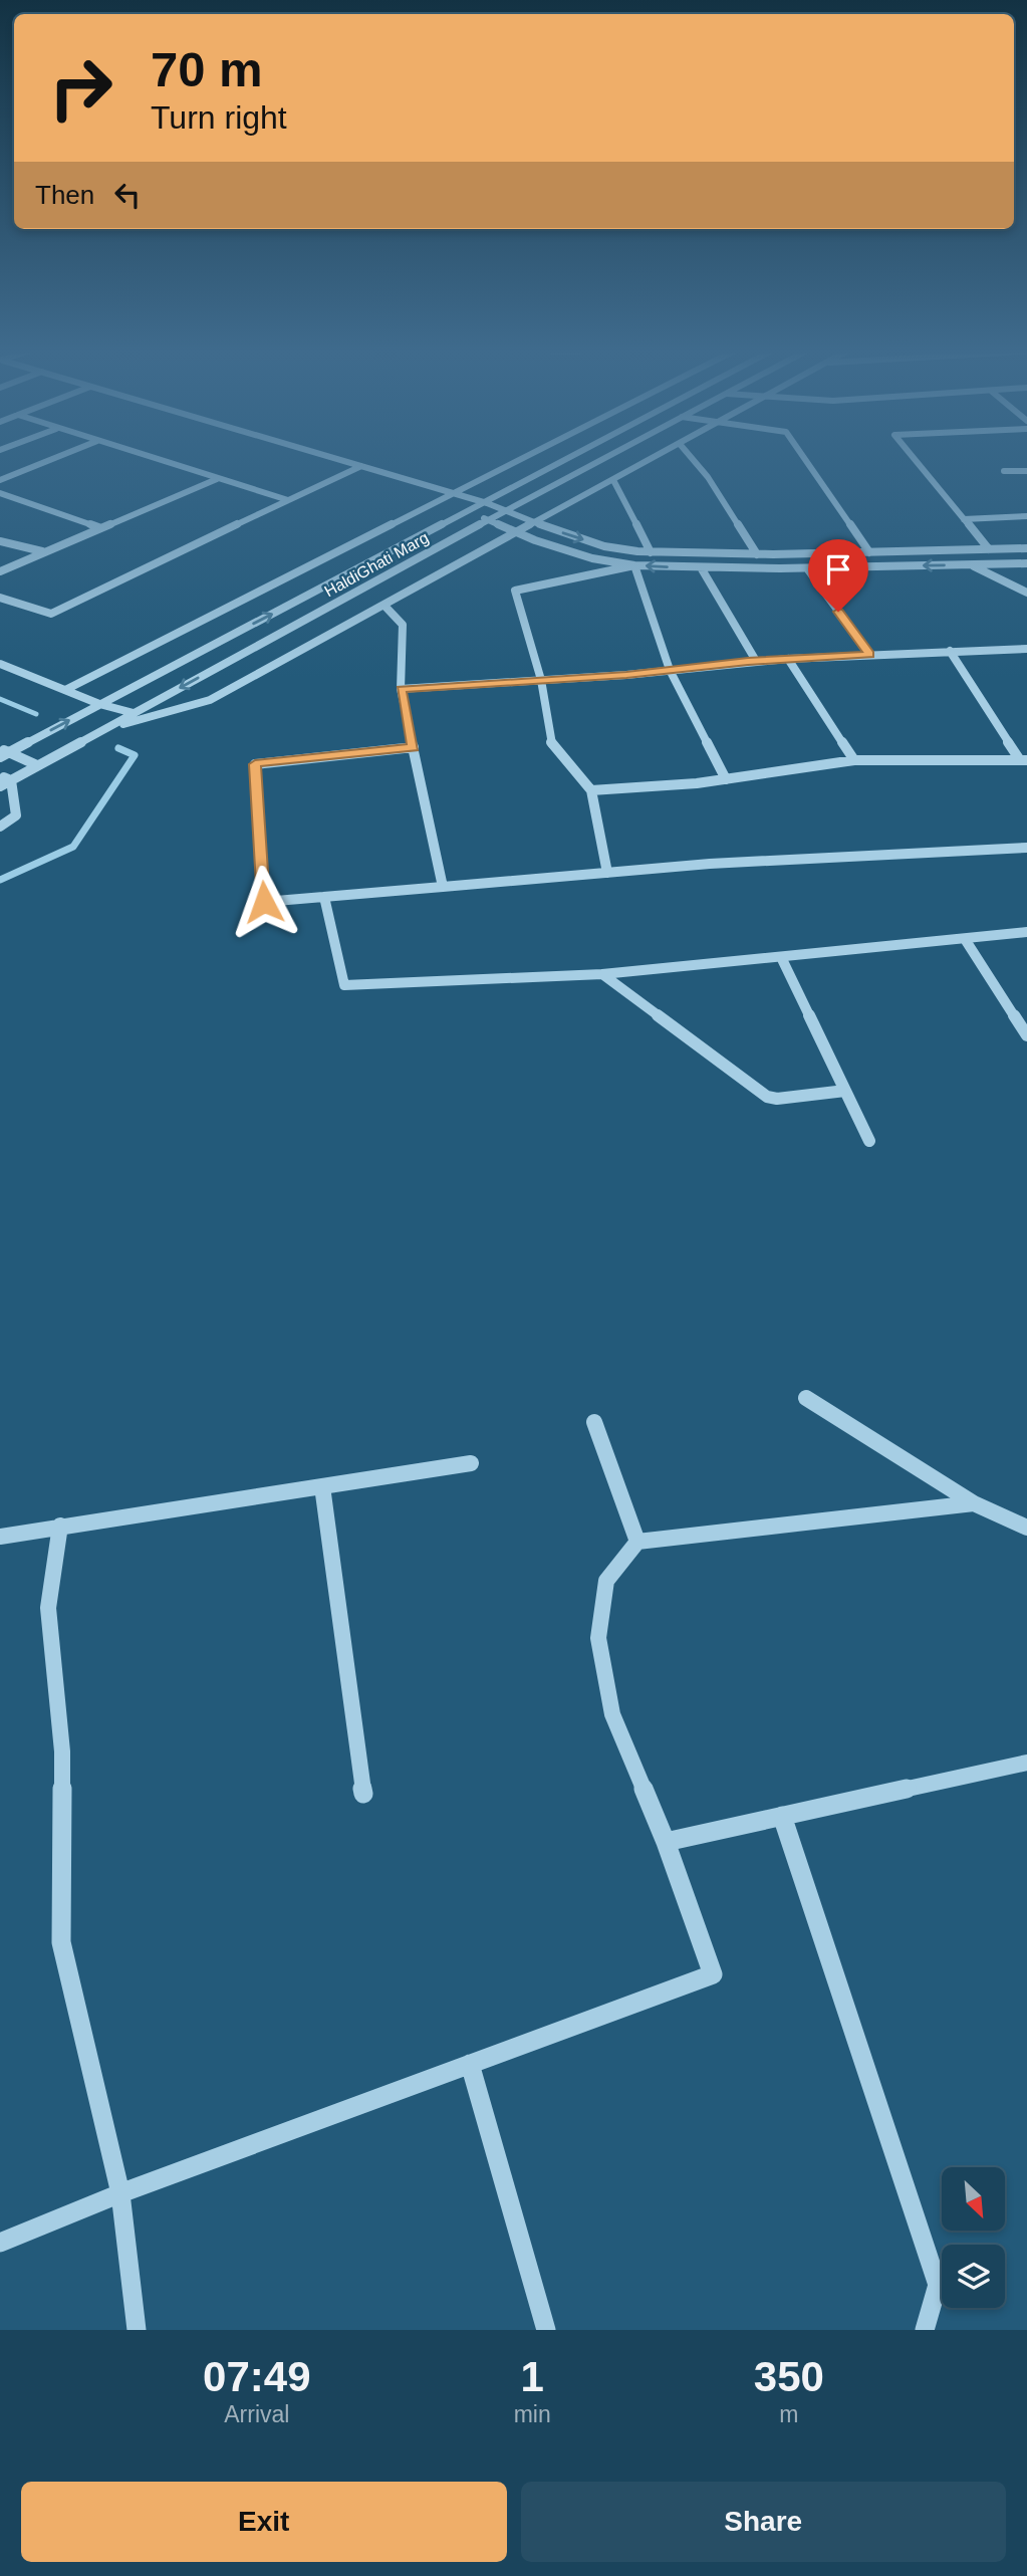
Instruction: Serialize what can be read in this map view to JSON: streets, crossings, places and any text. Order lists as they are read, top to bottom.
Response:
{
  "streets": {
    "street": ["HaldiGhati Marg"]
  },
  "north": "bottom right",
  "page": {
    "turn": ["70 m", "Turn right"],
    "then": "Then",
    "eta": [
      "07:49",
      "Arrival",
      "1",
      "min",
      "350",
      "m"
    ],
    "buttons": ["Exit", "Share"]
  }
}
